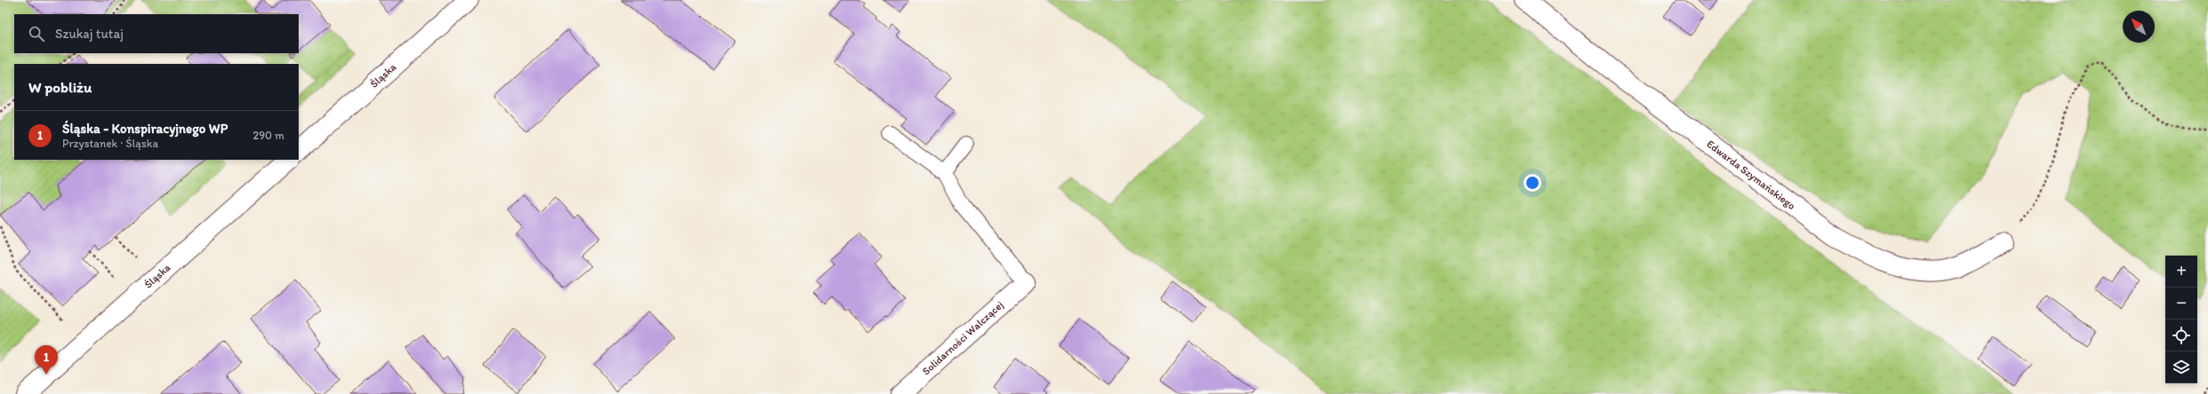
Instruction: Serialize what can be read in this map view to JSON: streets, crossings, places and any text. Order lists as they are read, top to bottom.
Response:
{
  "streets": {
    "street": ["Śląska", "Edwarda Szymańskiego", "Solidarności Walczącej"]
  },
  "north": "top left",
  "page": {
    "search": "Szukaj tutaj",
    "heading": "W pobliżu",
    "list": [
      {
        "mark": "1",
        "name": "Śląska - Konspiracyjnego WP",
        "note": "Przystanek · Śląska",
        "value": "290 m"
      }
    ],
    "map_buttons": ["+", "−"],
    "pins": "1"
  }
}
